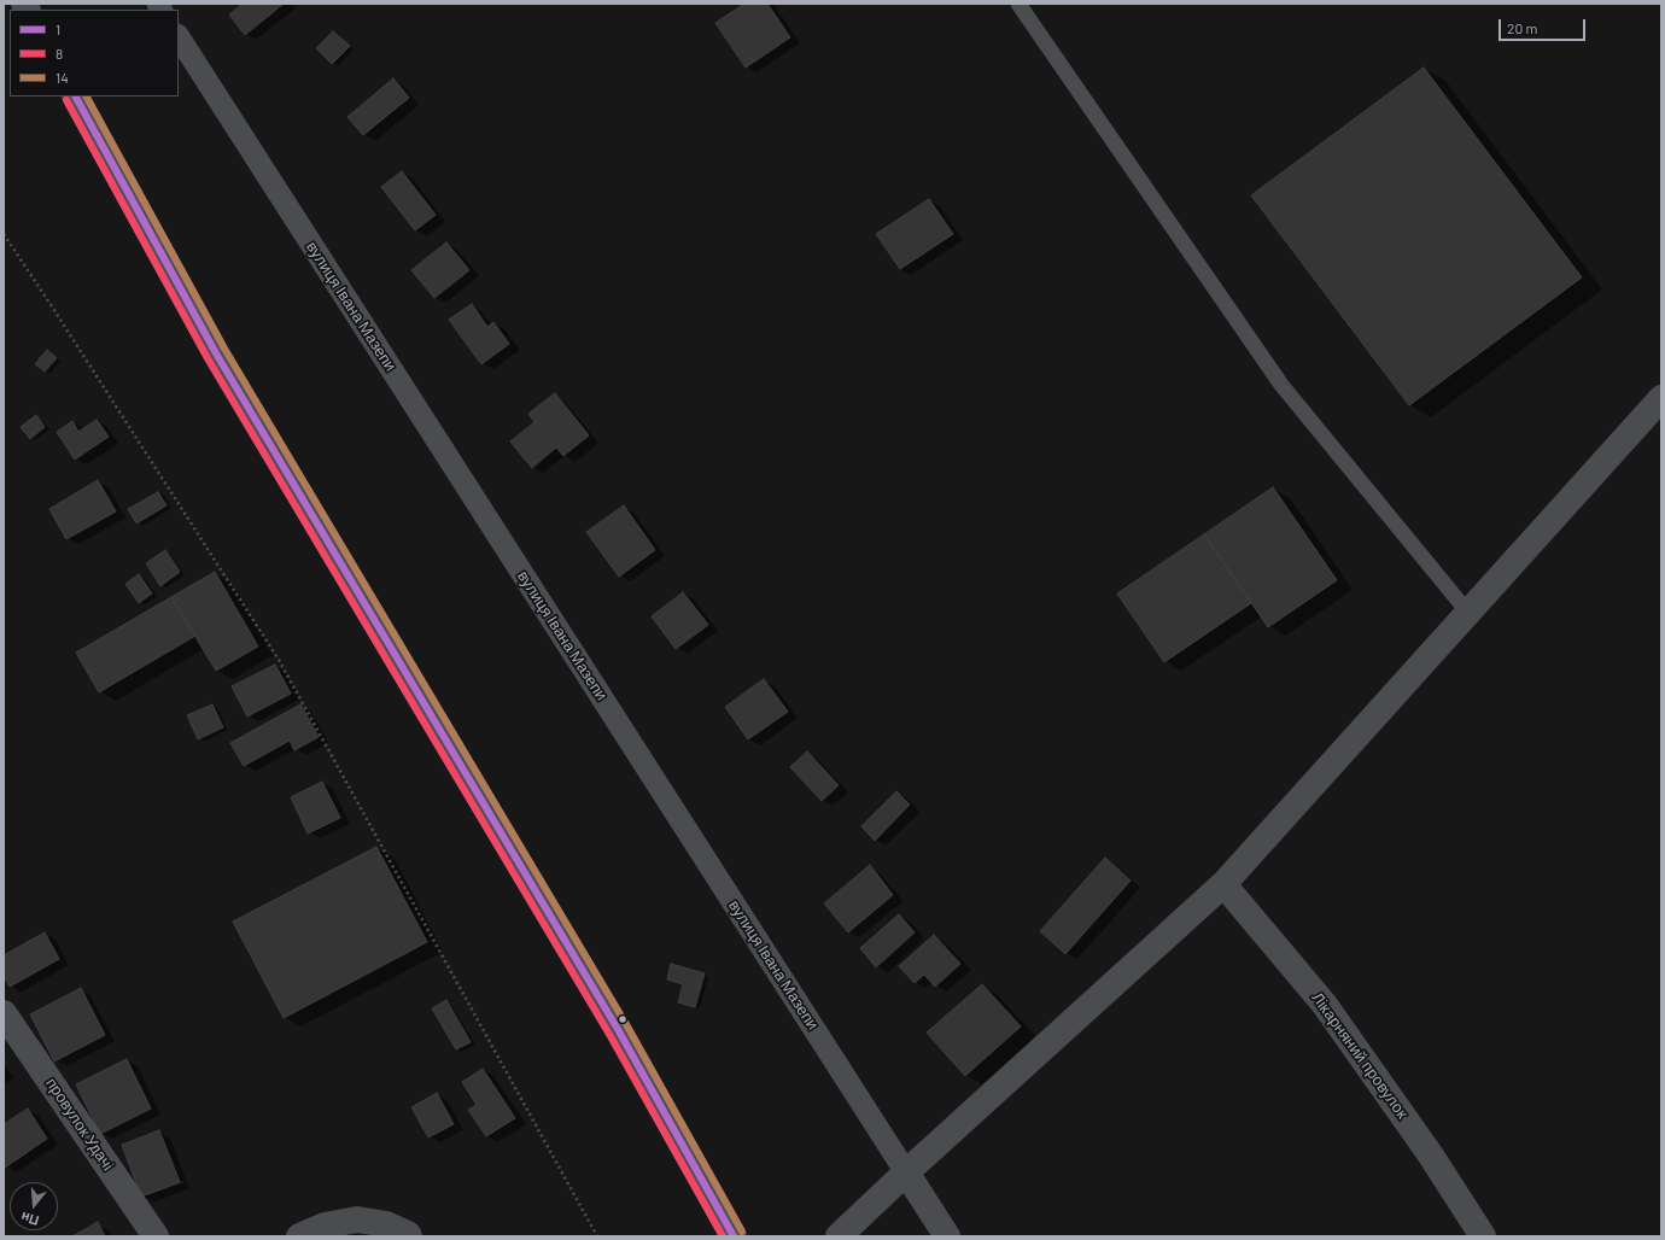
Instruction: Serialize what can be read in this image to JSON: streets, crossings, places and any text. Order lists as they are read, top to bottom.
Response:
{
  "streets": {
    "street": ["вулиця Івана Мазепи", "Лікарняний провулок", "провулок Удачі"]
  },
  "lines": ["transit line 1", "transit line 14", "transit line 8"],
  "legend": ["1", "8", "14"],
  "scale_bar": "20 m",
  "north": "bottom"
}
